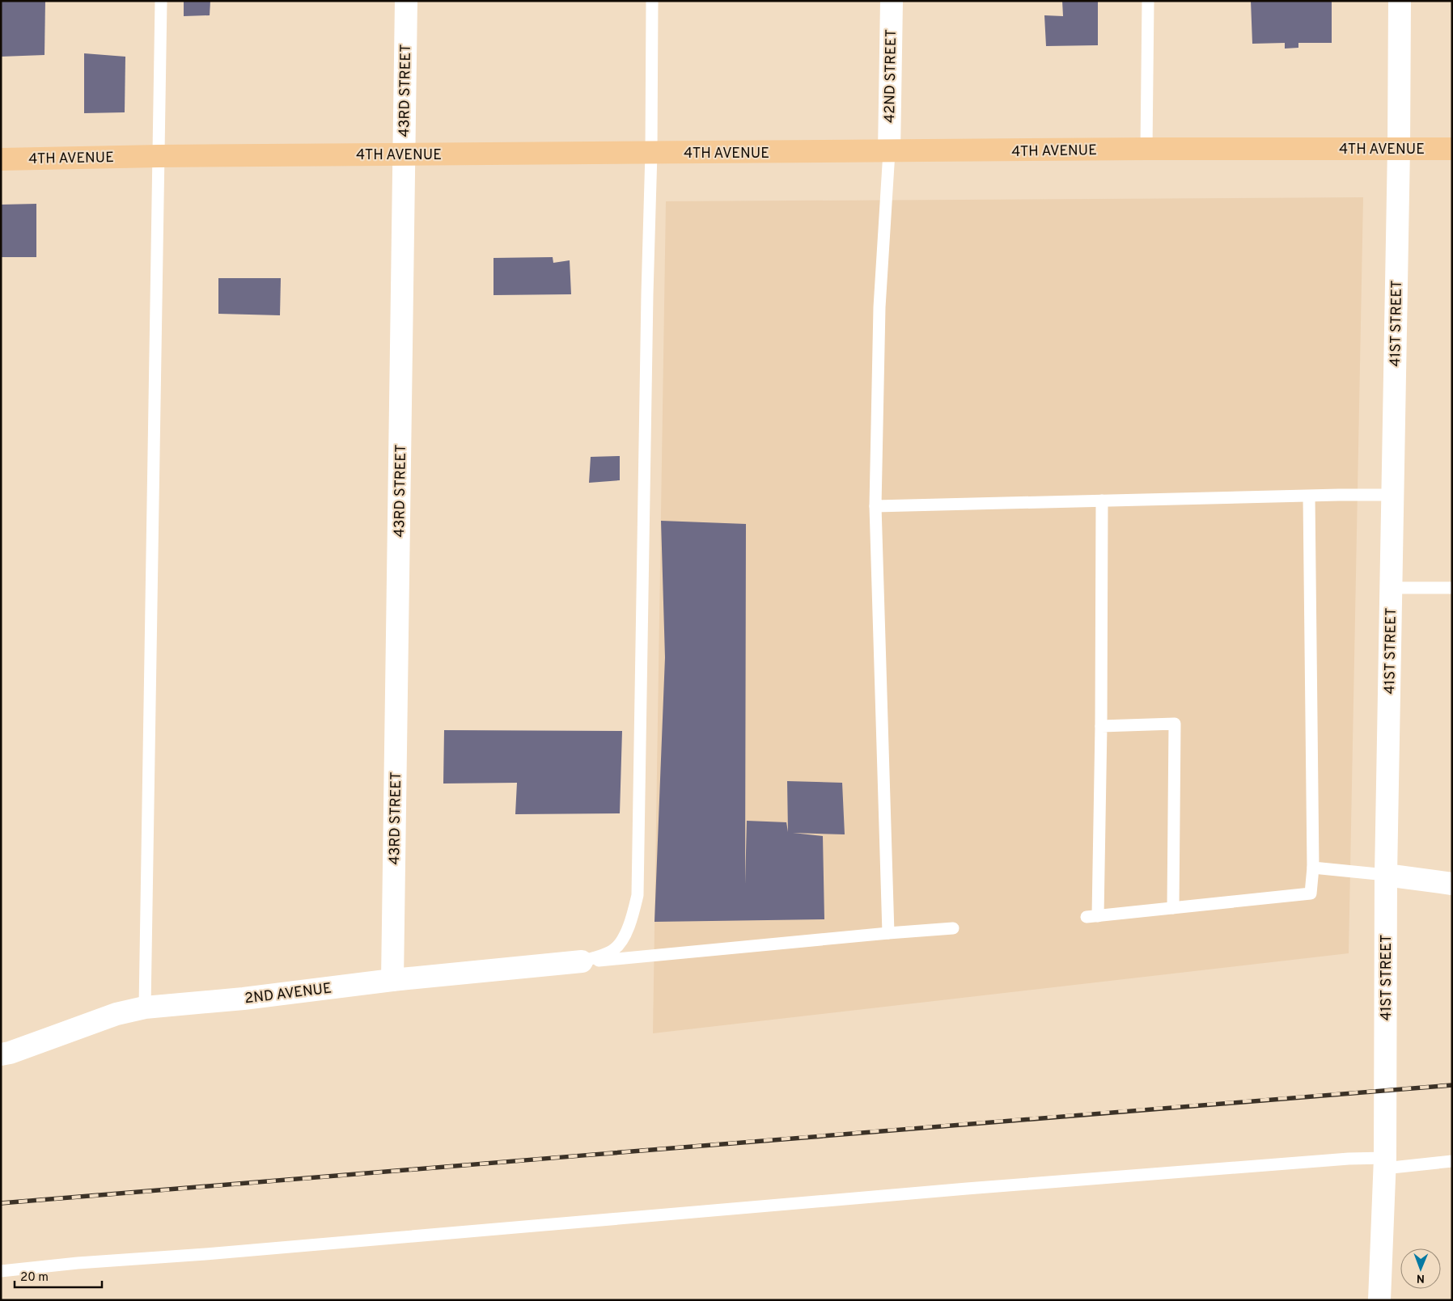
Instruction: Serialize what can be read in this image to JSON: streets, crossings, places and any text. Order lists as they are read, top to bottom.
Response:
{
  "streets": {
    "main road": ["4TH AVENUE"],
    "street": [
      "42ND STREET",
      "43RD STREET",
      "41ST STREET",
      "2ND AVENUE"
    ]
  },
  "crossings": [
    ["42ND STREET", "4TH AVENUE"],
    ["43RD STREET", "4TH AVENUE"],
    ["43RD STREET", "2ND AVENUE"],
    ["4TH AVENUE", "41ST STREET"]
  ],
  "scale_bar": "20 m",
  "north": "bottom"
}
